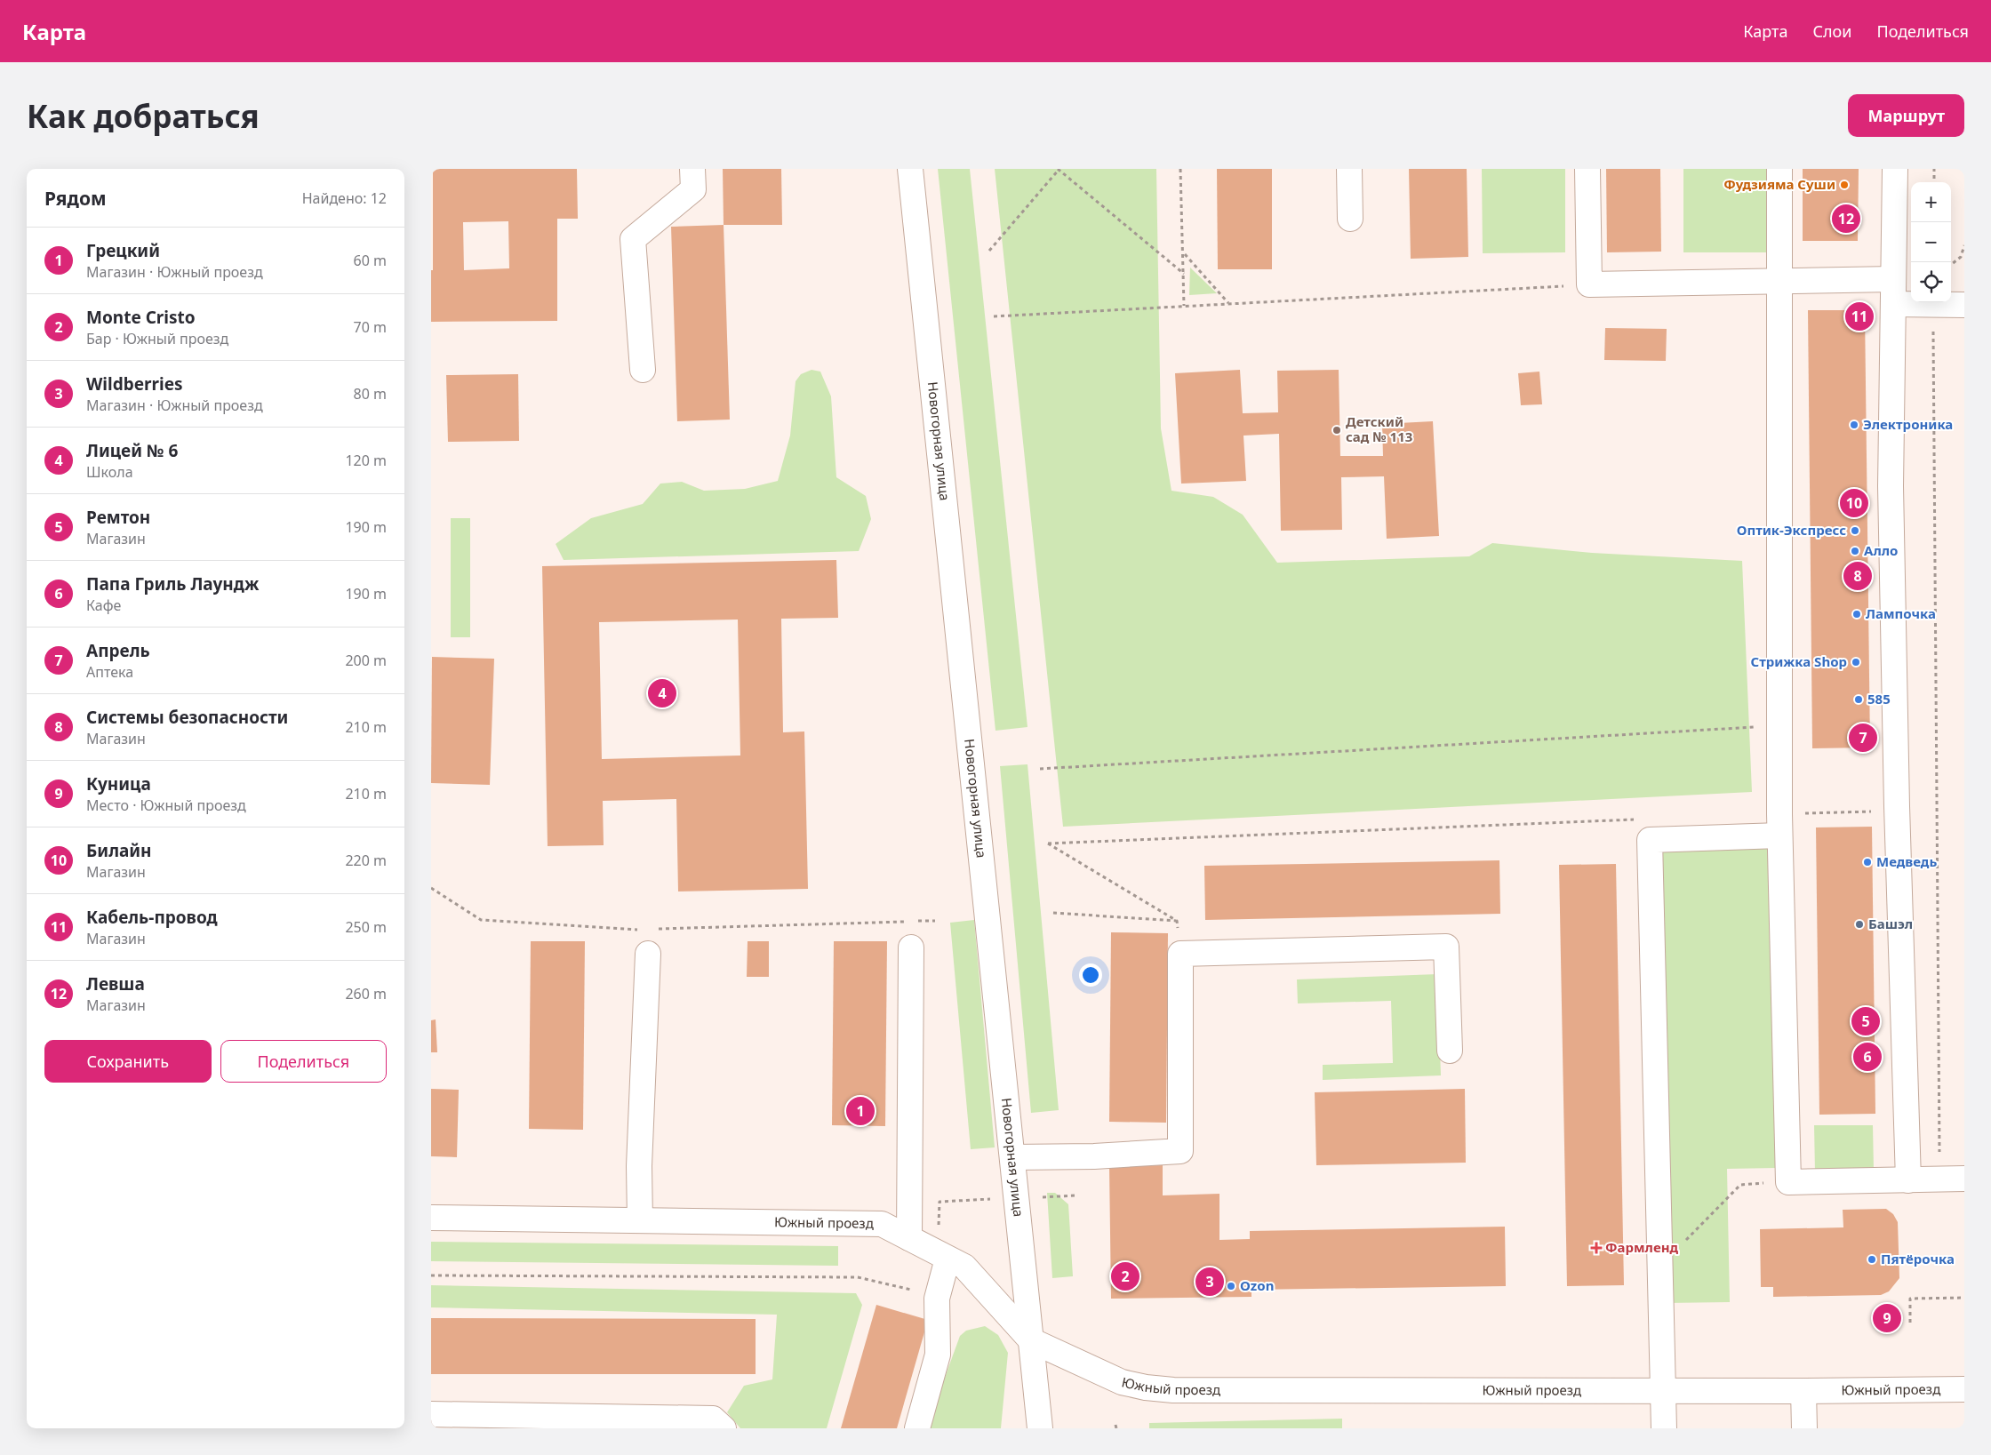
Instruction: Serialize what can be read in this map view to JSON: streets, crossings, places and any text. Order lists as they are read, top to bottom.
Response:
{
  "streets": {
    "street": ["Новогорная улица", "Южный проезд"]
  },
  "crossings": [
    ["Новогорная улица", "Южный проезд"]
  ],
  "places": {
    "other": [
      "Фудзияма Суши",
      "Электроника",
      "Детский сад № 113",
      "Оптик-Экспресс",
      "Алло",
      "Лампочка",
      "Стрижка Shop",
      "585",
      "Медведь",
      "Башэл",
      "Пятёрочка",
      "Ozon"
    ],
    "health": ["Фармленд"]
  },
  "page": {
    "header": "Карта",
    "nav": ["Карта", "Слои", "Поделиться"],
    "buttons": [
      "Маршрут",
      ["Сохранить", "Поделиться"]
    ],
    "title": "Как добраться",
    "heading": ["Рядом", "Найдено: 12"],
    "map_buttons": ["+", "−"],
    "pins": [
      "12",
      "11",
      "10",
      "8",
      "4",
      "7",
      "5",
      "6",
      "1",
      "2",
      "3",
      "9"
    ],
    "list": [
      {
        "mark": "1",
        "name": "Грецкий",
        "note": "Магазин · Южный проезд",
        "value": "60 m"
      },
      {
        "mark": "2",
        "name": "Monte Cristo",
        "note": "Бар · Южный проезд",
        "value": "70 m"
      },
      {
        "mark": "3",
        "name": "Wildberries",
        "note": "Магазин · Южный проезд",
        "value": "80 m"
      },
      {
        "mark": "4",
        "name": "Лицей № 6",
        "note": "Школа",
        "value": "120 m"
      },
      {
        "mark": "5",
        "name": "Ремтон",
        "note": "Магазин",
        "value": "190 m"
      },
      {
        "mark": "6",
        "name": "Папа Гриль Лаундж",
        "note": "Кафе",
        "value": "190 m"
      },
      {
        "mark": "7",
        "name": "Апрель",
        "note": "Аптека",
        "value": "200 m"
      },
      {
        "mark": "8",
        "name": "Системы безопасности",
        "note": "Магазин",
        "value": "210 m"
      },
      {
        "mark": "9",
        "name": "Куница",
        "note": "Место · Южный проезд",
        "value": "210 m"
      },
      {
        "mark": "10",
        "name": "Билайн",
        "note": "Магазин",
        "value": "220 m"
      },
      {
        "mark": "11",
        "name": "Кабель-провод",
        "note": "Магазин",
        "value": "250 m"
      },
      {
        "mark": "12",
        "name": "Левша",
        "note": "Магазин",
        "value": "260 m"
      }
    ]
  }
}
